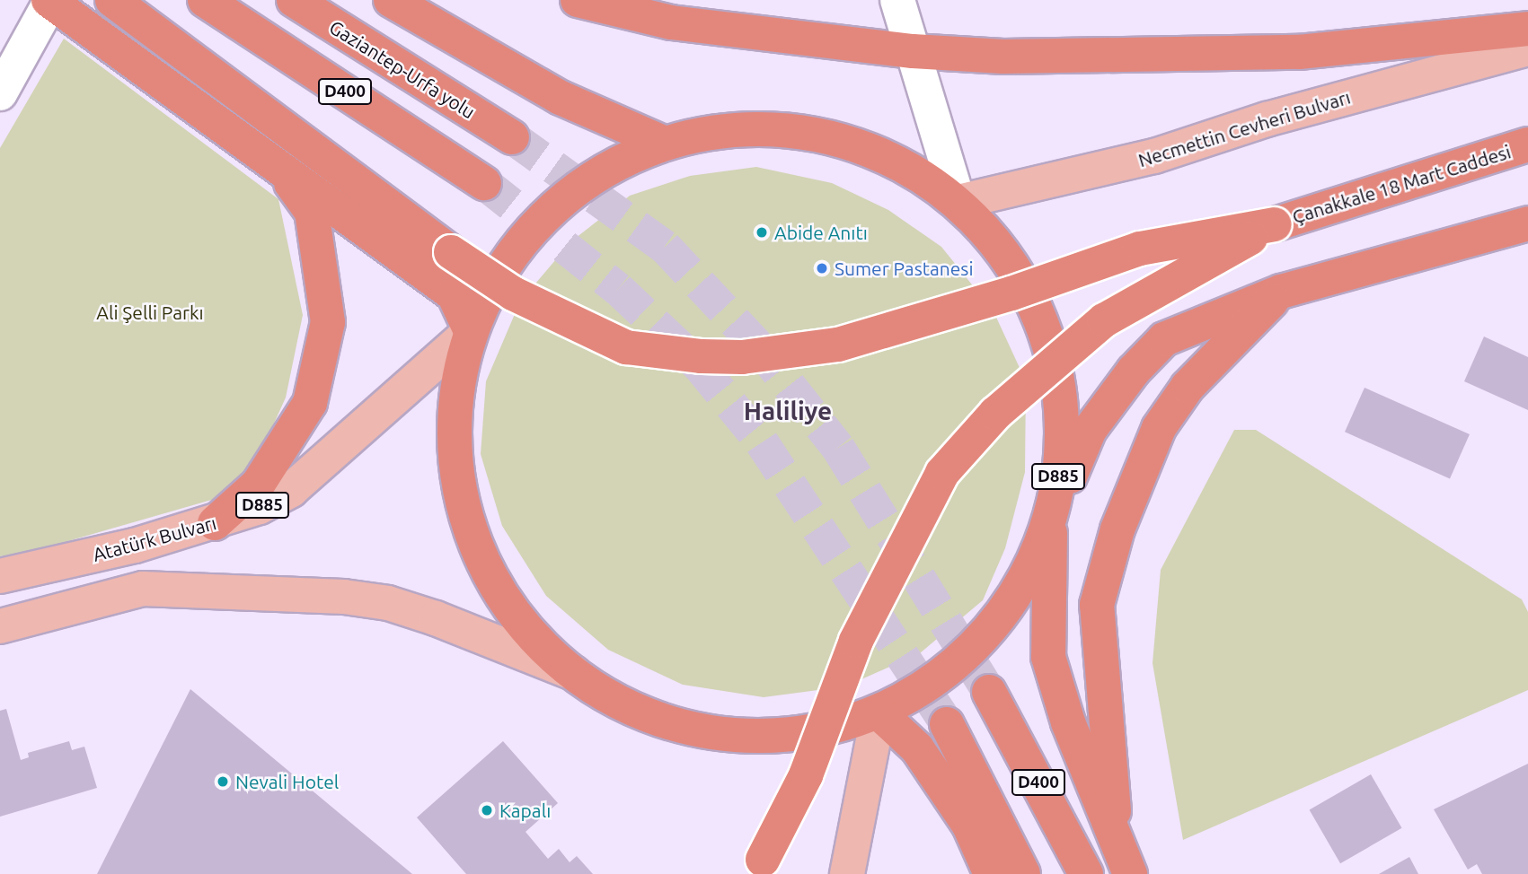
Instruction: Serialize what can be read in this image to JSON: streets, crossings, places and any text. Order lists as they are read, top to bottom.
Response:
{
  "streets": {
    "highway": [
      "Gaziantep-Urfa yolu",
      "D400",
      "Çanakkale 18 Mart Caddesi",
      "D885"
    ],
    "main road": ["Necmettin Cevheri Bulvarı", "Atatürk Bulvarı"]
  },
  "crossings": [
    ["Necmettin Cevheri Bulvarı", "D885"],
    ["D885", "Atatürk Bulvarı"]
  ],
  "districts": ["Haliliye"],
  "parks": ["Ali Şelli Parkı"],
  "places": [
    "Abide Anıtı",
    "Sumer Pastanesi",
    "Nevali Hotel",
    "Kapalı"
  ]
}
